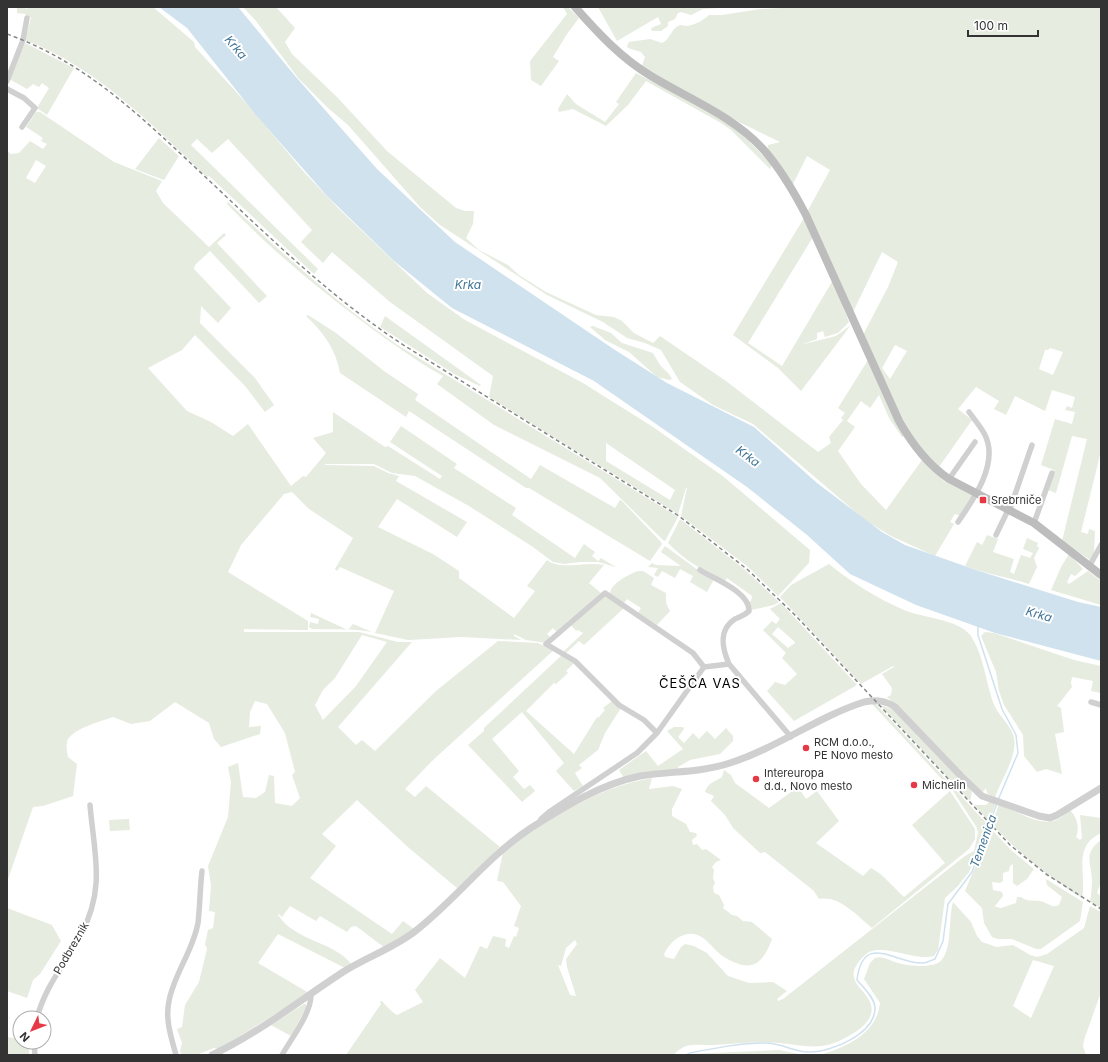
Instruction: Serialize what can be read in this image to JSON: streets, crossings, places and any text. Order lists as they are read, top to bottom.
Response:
{
  "streets": {
    "street": ["Podbreznik"]
  },
  "districts": ["ČEŠČA VAS"],
  "water": ["Krka", "Temenica"],
  "places": {
    "transit": ["Srebrniče"],
    "other": ["RCM d.o.o., PE Novo mesto", "Intereuropa d.d., Novo mesto", "Michelin"]
  },
  "scale_bar": "100 m",
  "north": "bottom left"
}
